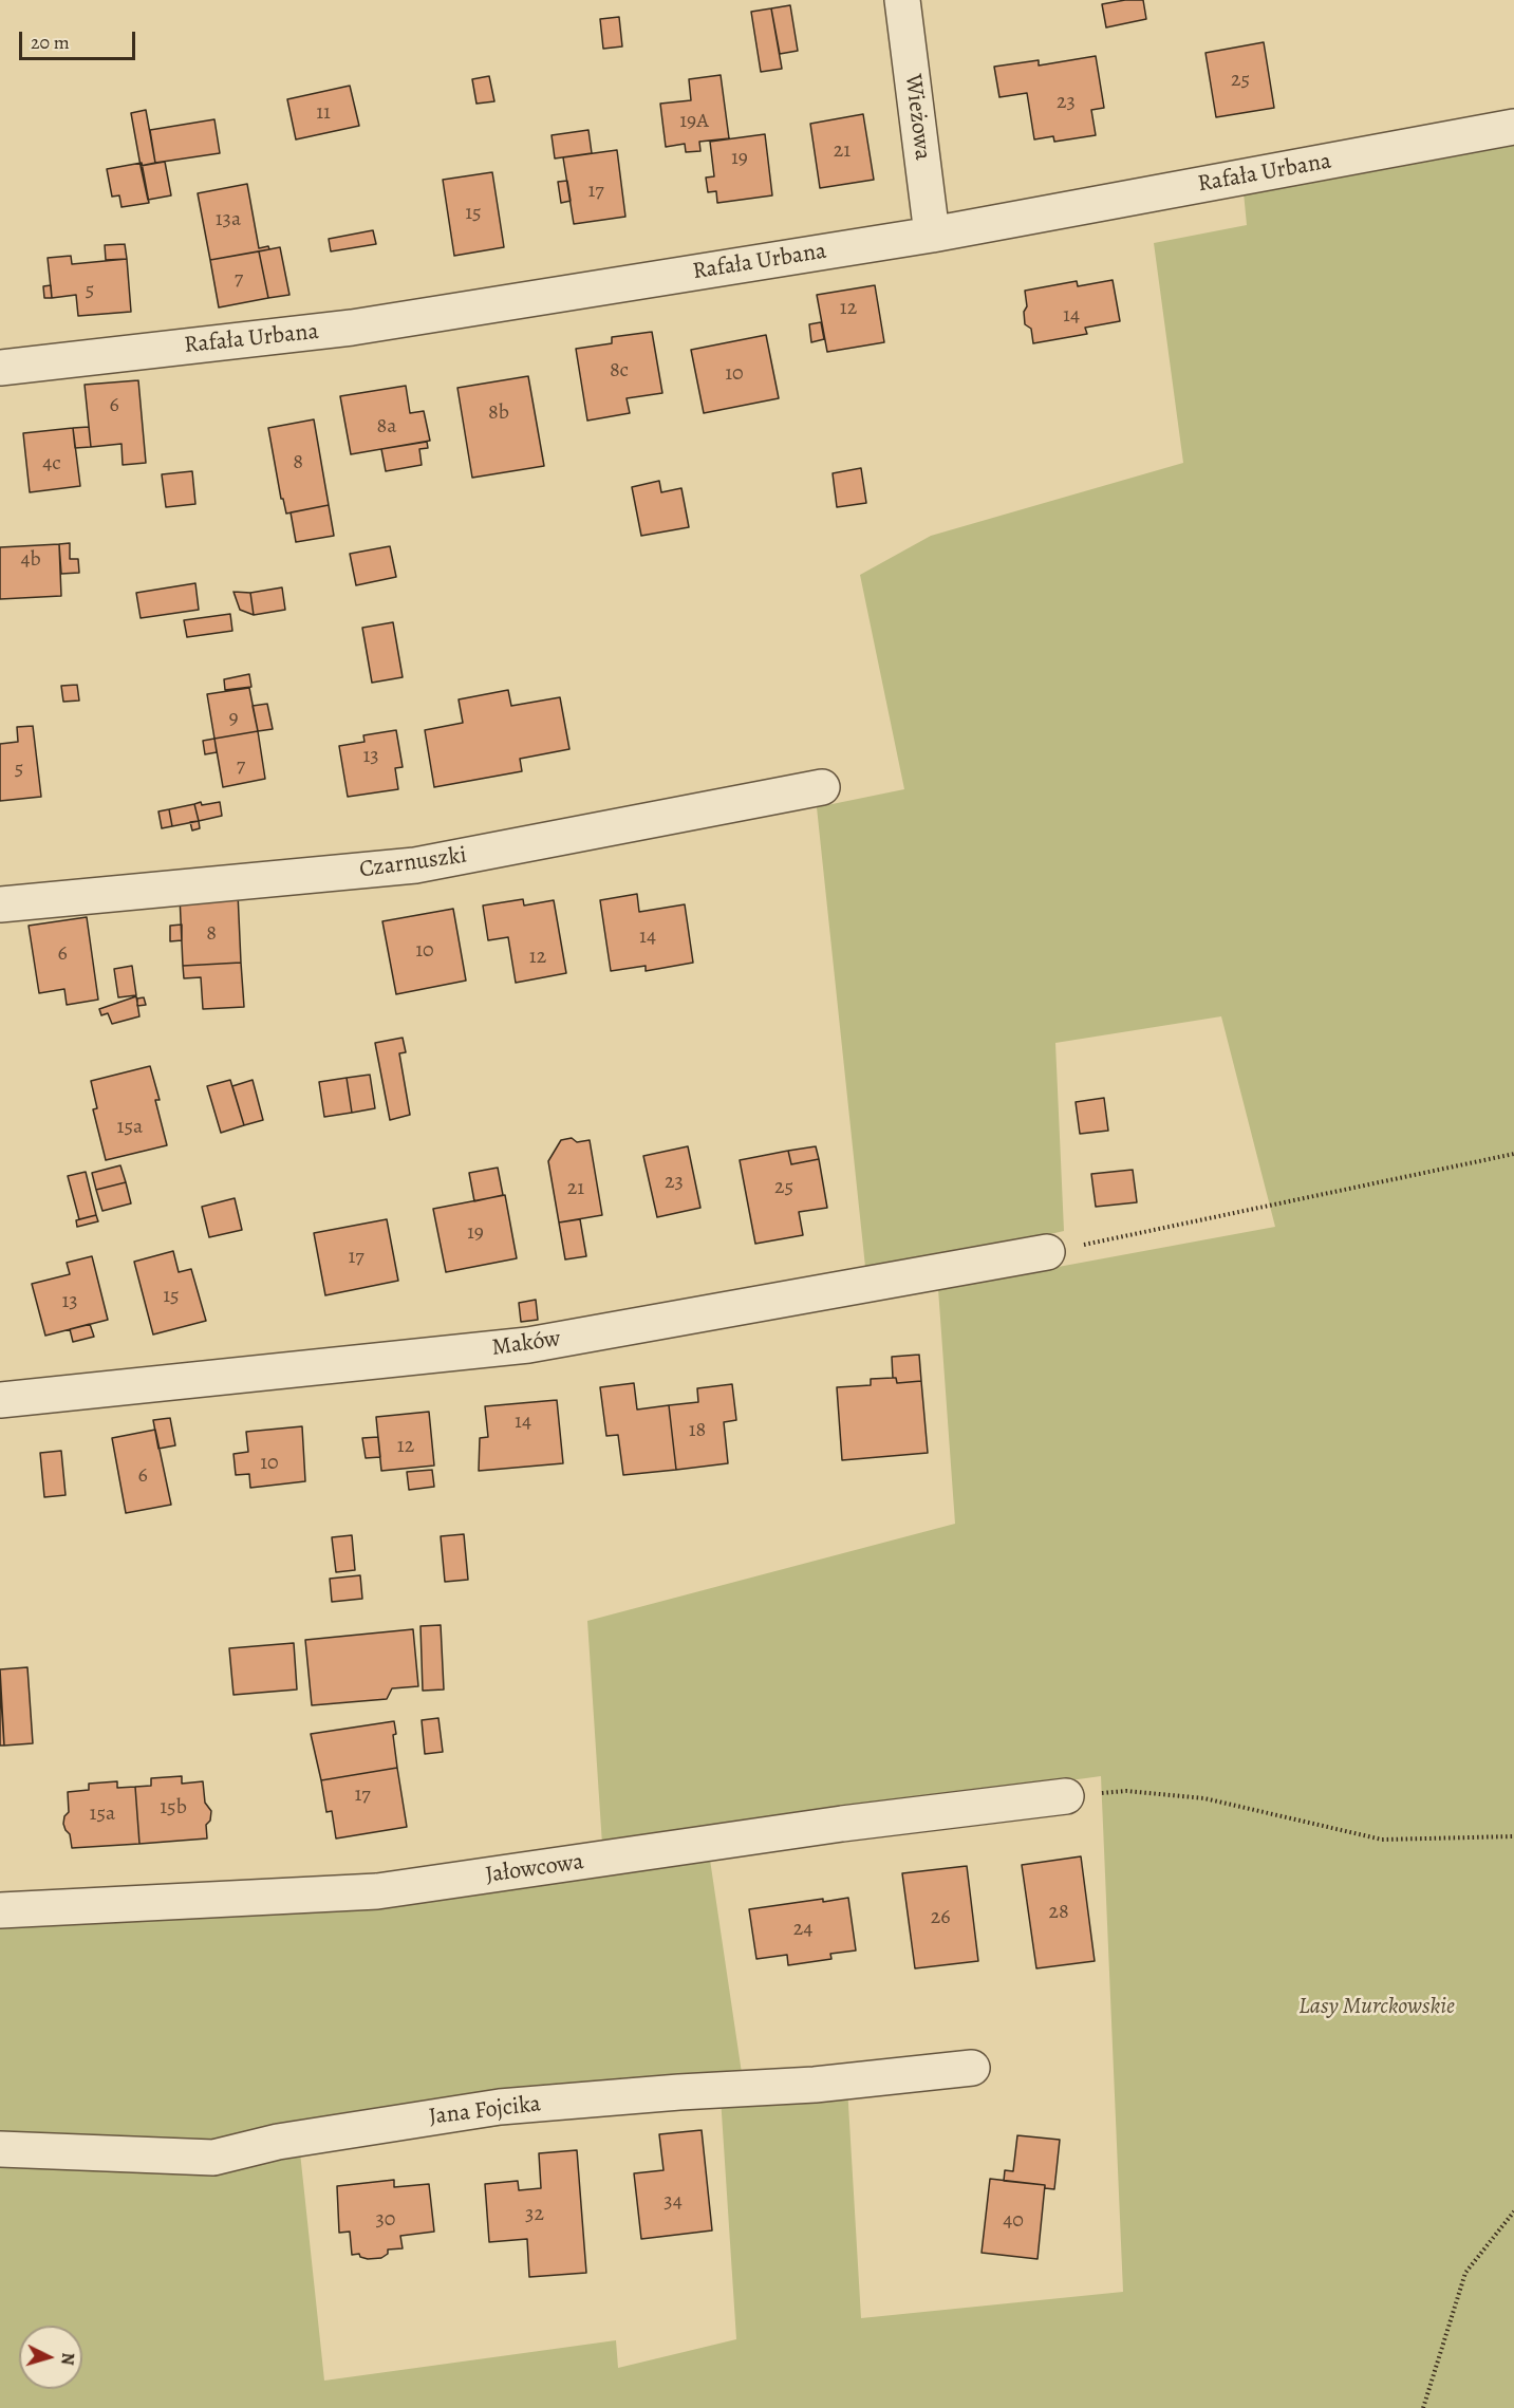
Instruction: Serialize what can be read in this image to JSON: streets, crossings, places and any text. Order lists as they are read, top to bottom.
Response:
{
  "streets": {
    "street": [
      "Wieżowa",
      "Rafała Urbana",
      "Czarnuszki",
      "Maków",
      "Jałowcowa",
      "Jana Fojcika"
    ]
  },
  "crossings": [
    ["Wieżowa", "Rafała Urbana"]
  ],
  "parks": ["Lasy Murckowskie"],
  "house_numbers": [
    "25",
    "23",
    "11",
    "19A",
    "21",
    "19",
    "17",
    "15",
    "13a",
    "7",
    "5",
    "12",
    "14",
    "8c",
    "10",
    "6",
    "8b",
    "8a",
    "8",
    "4c",
    "4b",
    "9",
    "13",
    "7",
    "5",
    "8",
    "14",
    "10",
    "6",
    "12",
    "15a",
    "23",
    "25",
    "21",
    "19",
    "17",
    "15",
    "13",
    "14",
    "18",
    "12",
    "10",
    "6",
    "17",
    "15b",
    "15a",
    "28",
    "26",
    "24",
    "34",
    "32",
    "30",
    "40"
  ],
  "scale_bar": "20 m",
  "north": "right"
}
